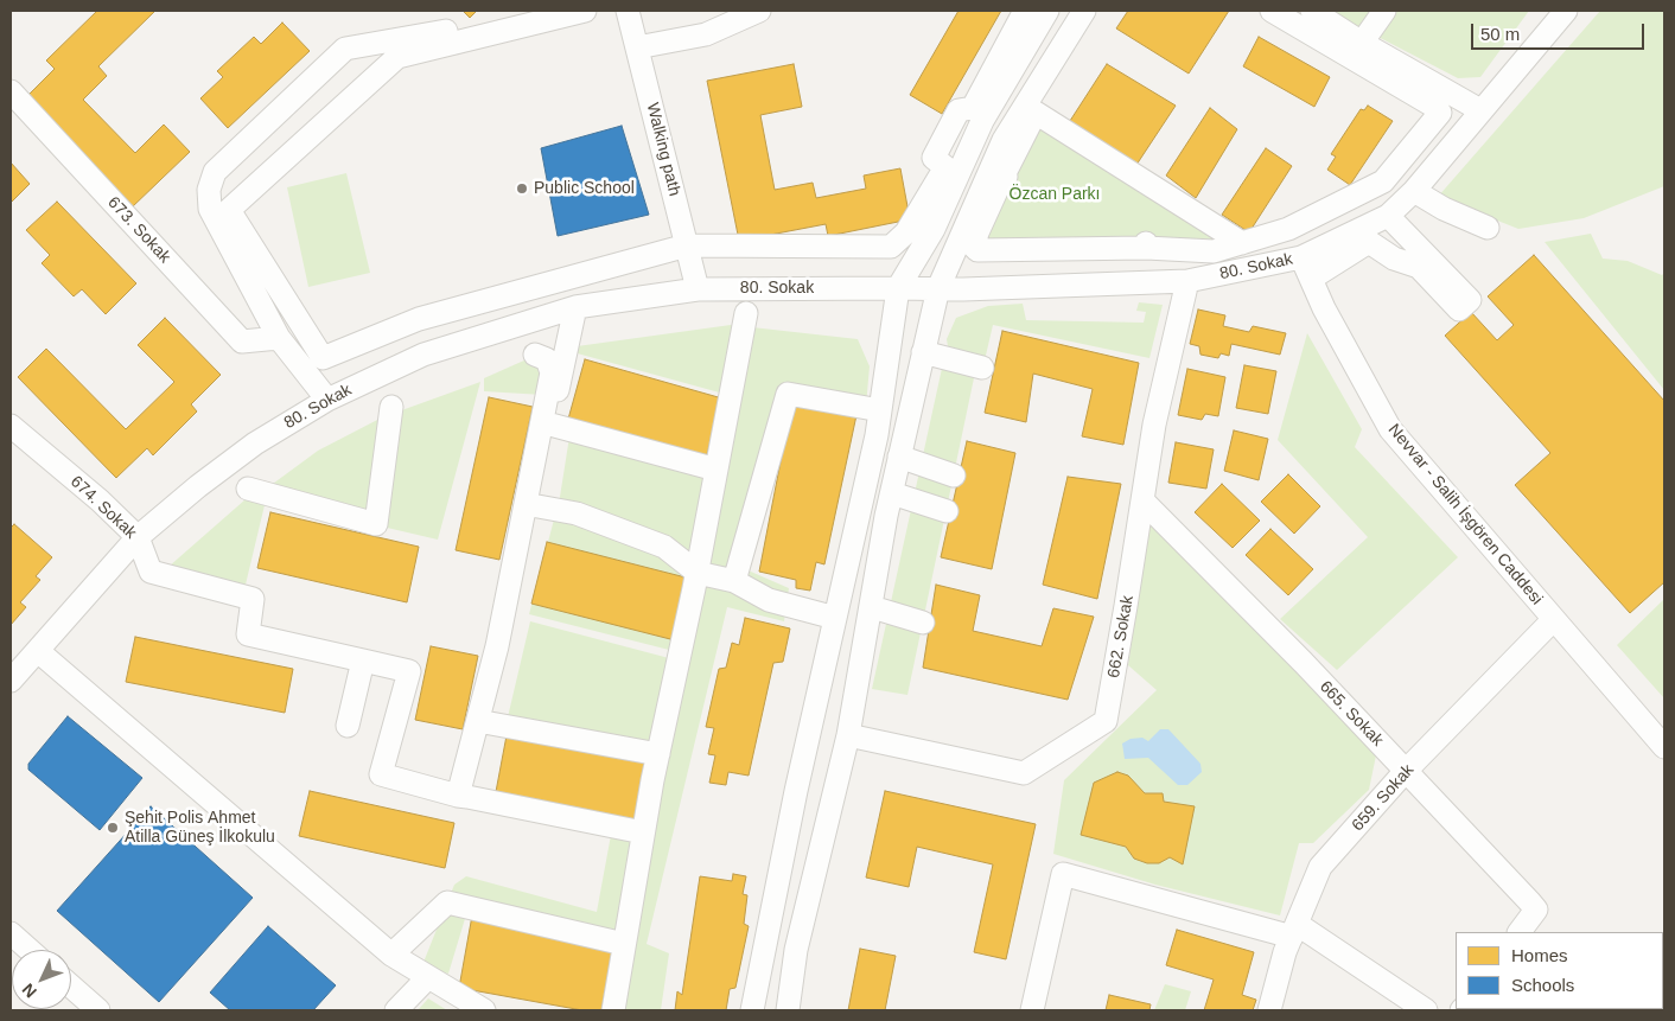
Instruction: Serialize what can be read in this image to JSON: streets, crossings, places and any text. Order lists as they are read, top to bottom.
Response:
{
  "streets": {
    "street": [
      "Walking path",
      "673. Sokak",
      "80. Sokak",
      "674. Sokak",
      "Nevvar - Salih İşgören Caddesi",
      "662. Sokak",
      "665. Sokak",
      "659. Sokak"
    ]
  },
  "crossings": [
    ["Walking path", "80. Sokak"],
    ["80. Sokak", "674. Sokak"],
    ["80. Sokak", "Nevvar - Salih İşgören Caddesi"],
    ["80. Sokak", "662. Sokak"],
    ["Nevvar - Salih İşgören Caddesi", "659. Sokak"],
    ["662. Sokak", "665. Sokak"],
    ["665. Sokak", "659. Sokak"]
  ],
  "parks": ["Özcan Parkı"],
  "places": ["Public School", "Şehit Polis Ahmet Atilla Güneş İlkokulu"],
  "legend": ["Homes", "Schools"],
  "scale_bar": "50 m",
  "north": "bottom left"
}
